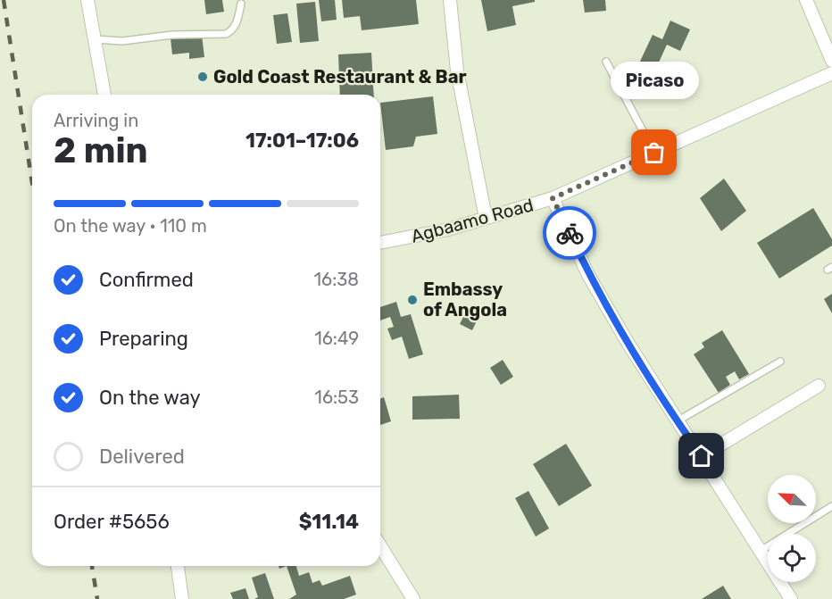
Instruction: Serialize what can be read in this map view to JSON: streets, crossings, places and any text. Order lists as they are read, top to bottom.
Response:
{
  "streets": {
    "street": ["Agbaamo Road"]
  },
  "places": ["Gold Coast Restaurant & Bar", "Picaso", "Embassy of Angola"],
  "north": "top left",
  "page": {
    "bubble": "Picaso",
    "heading": ["2 min", "Arriving in", "17:01–17:06"],
    "panel": ["Order #5656", "$11.14"],
    "bar": "On the way · 110 m",
    "list": [
      ["Confirmed", "16:38"],
      ["Preparing", "16:49"],
      ["On the way", "16:53"],
      "Delivered"
    ]
  }
}
